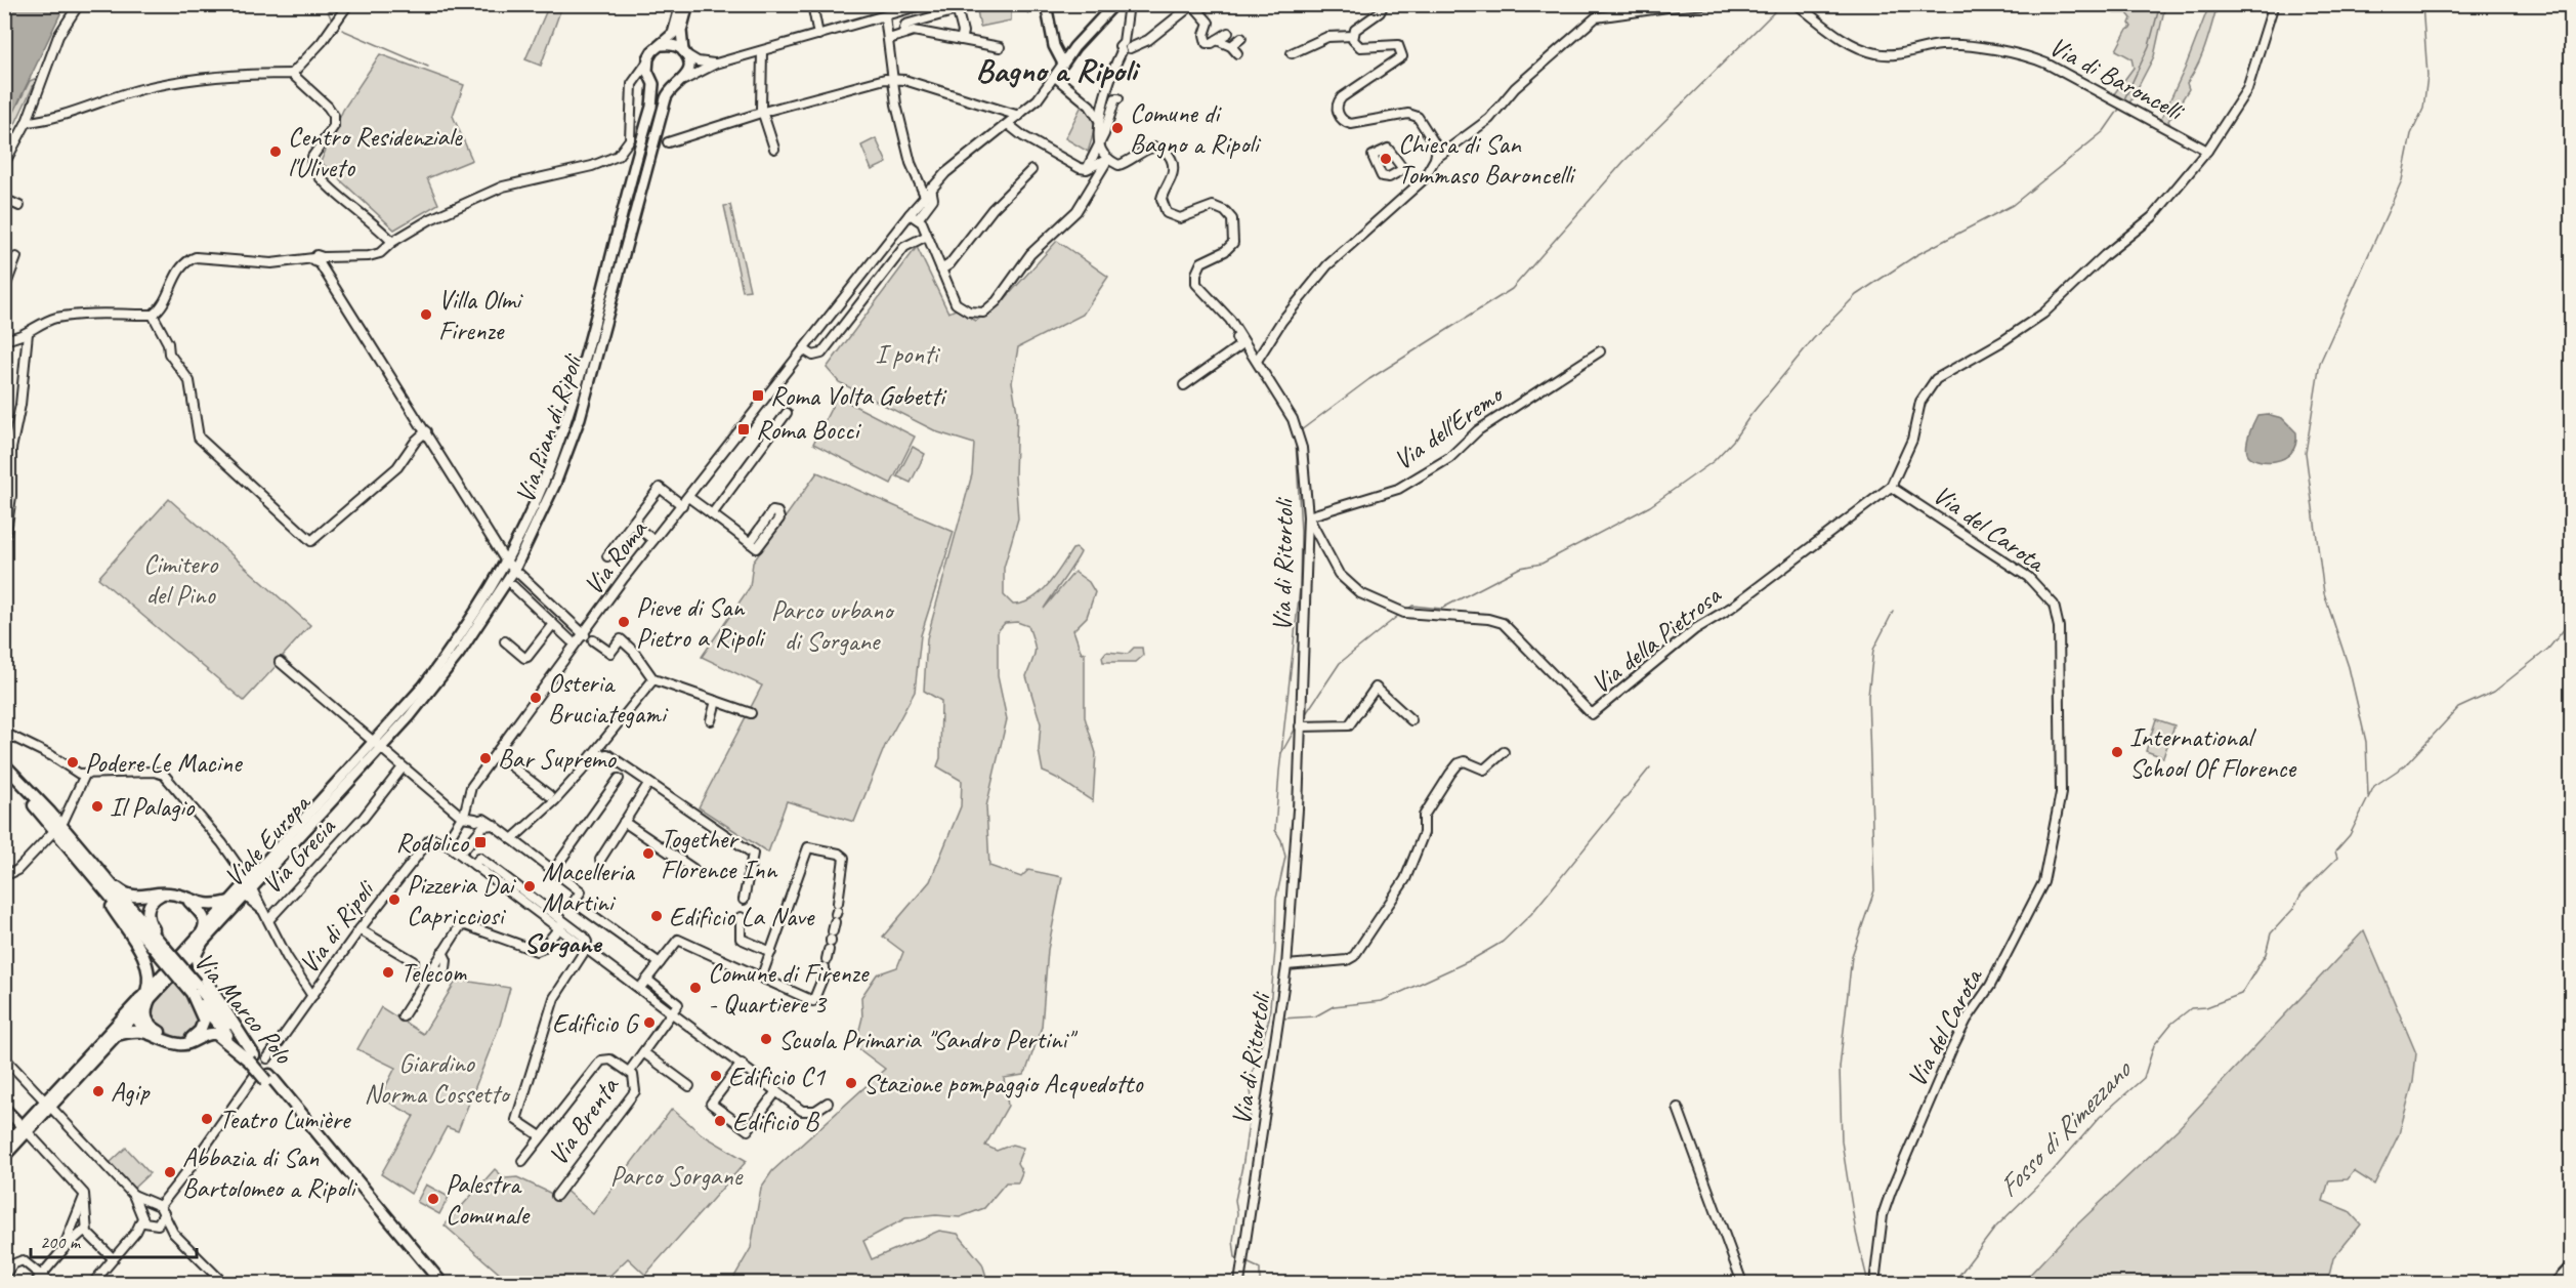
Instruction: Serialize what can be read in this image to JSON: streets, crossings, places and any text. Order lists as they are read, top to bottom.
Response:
{
  "streets": {
    "highway": ["Via Marco Polo"],
    "main road": ["Via Pian di Ripoli", "Via Roma", "Viale Europa"],
    "street": [
      "Via di Baroncelli",
      "Via dell'Eremo",
      "Via del Carota",
      "Via di Ritortoli",
      "Via della Pietrosa",
      "Via Grecia",
      "Via di Ripoli",
      "Via Brenta"
    ]
  },
  "crossings": [
    ["Via dell'Eremo", "Via di Ritortoli"],
    ["Via dell'Eremo", "Via della Pietrosa"],
    ["Via Pian di Ripoli", "Viale Europa"],
    ["Via del Carota", "Via della Pietrosa"],
    ["Via Roma", "Via di Ripoli"],
    ["Via di Ritortoli", "Via della Pietrosa"]
  ],
  "districts": ["Bagno a Ripoli", "Sorgane"],
  "water": ["Fosso di Rimezzano"],
  "parks": [
    "I ponti",
    "Cimitero del Pino",
    "Parco urbano di Sorgane",
    "Giardino Norma Cossetto",
    "Parco Sorgane"
  ],
  "places": {
    "other": [
      "Comune di Bagno a Ripoli",
      "Centro Residenziale l'Uliveto",
      "Chiesa di San Tommaso Baroncelli",
      "Villa Olmi Firenze",
      "Pieve di San Pietro a Ripoli",
      "Osteria Bruciategami",
      "International School Of Florence",
      "Bar Supremo",
      "Podere Le Macine",
      "Il Palagio",
      "Together Florence Inn",
      "Macelleria Martini",
      "Pizzeria Dai Capricciosi",
      "Edificio La Nave",
      "Telecom",
      "Comune di Firenze - Quartiere 3",
      "Edificio G",
      "Scuola Primaria \"Sandro Pertini\"",
      "Edificio C1",
      "Stazione pompaggio Acquedotto",
      "Agip",
      "Teatro Lumière",
      "Edificio B",
      "Abbazia di San Bartolomeo a Ripoli",
      "Palestra Comunale"
    ],
    "transit": ["Roma Volta Gobetti", "Roma Bocci", "Rodolico"]
  },
  "scale_bar": "200 m"
}
